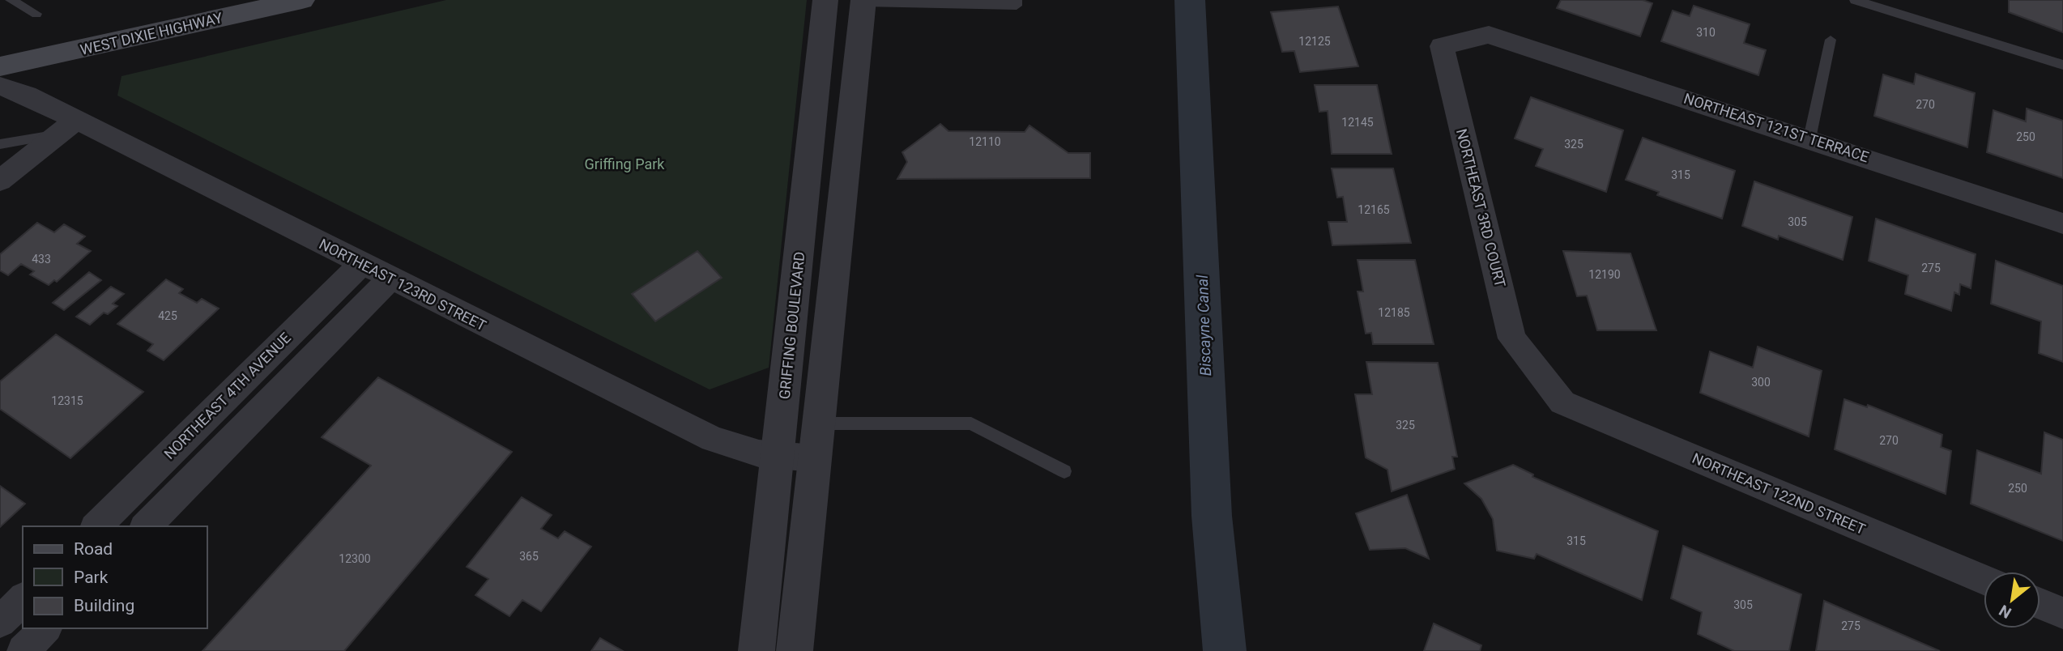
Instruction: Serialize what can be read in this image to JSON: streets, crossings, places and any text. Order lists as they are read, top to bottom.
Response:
{
  "streets": {
    "main road": ["WEST DIXIE HIGHWAY"],
    "street": [
      "NORTHEAST 121ST TERRACE",
      "NORTHEAST 3RD COURT",
      "NORTHEAST 123RD STREET",
      "GRIFFING BOULEVARD",
      "NORTHEAST 4TH AVENUE",
      "NORTHEAST 122ND STREET"
    ]
  },
  "crossings": [
    ["NORTHEAST 121ST TERRACE", "NORTHEAST 3RD COURT"],
    ["NORTHEAST 3RD COURT", "NORTHEAST 122ND STREET"],
    ["NORTHEAST 123RD STREET", "GRIFFING BOULEVARD"],
    ["NORTHEAST 123RD STREET", "NORTHEAST 4TH AVENUE"]
  ],
  "water": ["Biscayne Canal"],
  "parks": ["Griffing Park"],
  "house_numbers": [
    "310",
    "12125",
    "270",
    "12145",
    "250",
    "12110",
    "325",
    "315",
    "12165",
    "305",
    "433",
    "275",
    "12190",
    "12185",
    "425",
    "300",
    "12315",
    "325",
    "270",
    "250",
    "315",
    "365",
    "12300",
    "305",
    "275"
  ],
  "legend": ["Road", "Park", "Building"],
  "north": "bottom left"
}
